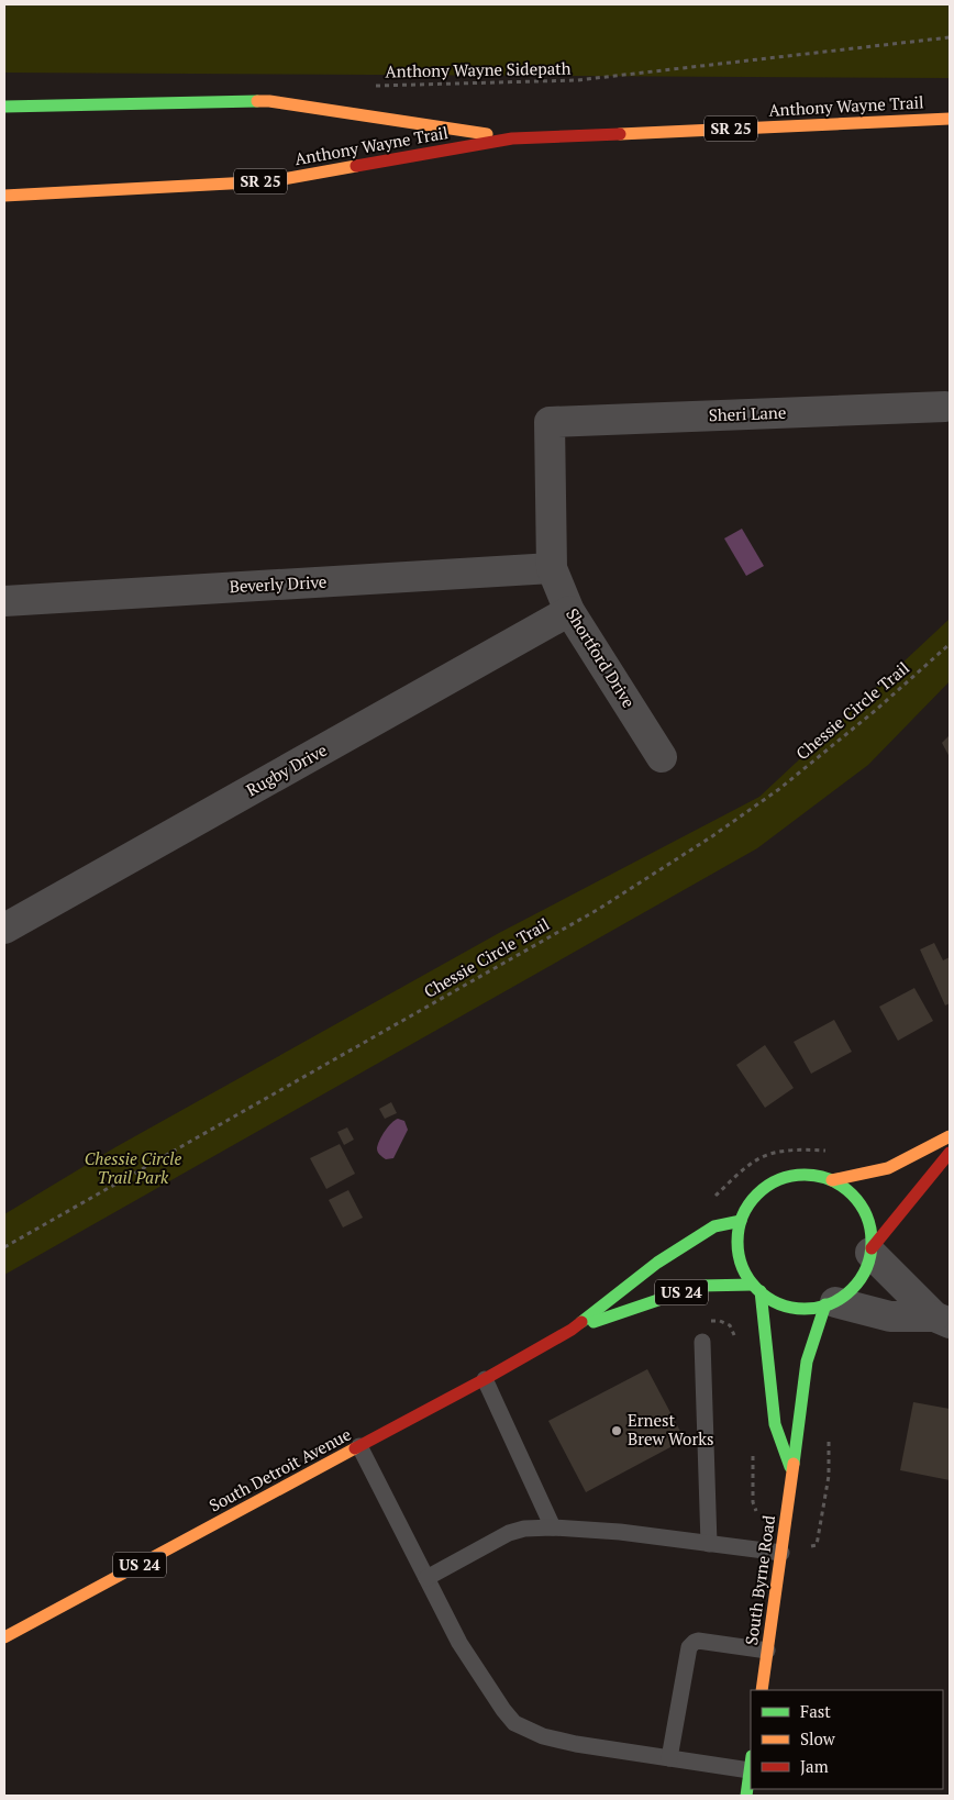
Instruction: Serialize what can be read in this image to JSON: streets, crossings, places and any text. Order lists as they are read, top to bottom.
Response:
{
  "streets": {
    "main road": [
      "Anthony Wayne Trail",
      "SR 25",
      "US 24",
      "South Detroit Avenue",
      "South Byrne Road"
    ],
    "street": [
      "Sheri Lane",
      "Beverly Drive",
      "Shortford Drive",
      "Rugby Drive"
    ],
    "path": ["Anthony Wayne Sidepath", "Chessie Circle Trail"]
  },
  "crossings": [
    ["Sheri Lane", "Shortford Drive"],
    ["Beverly Drive", "Shortford Drive"],
    ["Shortford Drive", "Rugby Drive"],
    ["South Detroit Avenue", "South Byrne Road"]
  ],
  "parks": ["Chessie Circle Trail Park"],
  "places": ["Ernest Brew Works"],
  "legend": ["Fast", "Slow", "Jam"]
}
